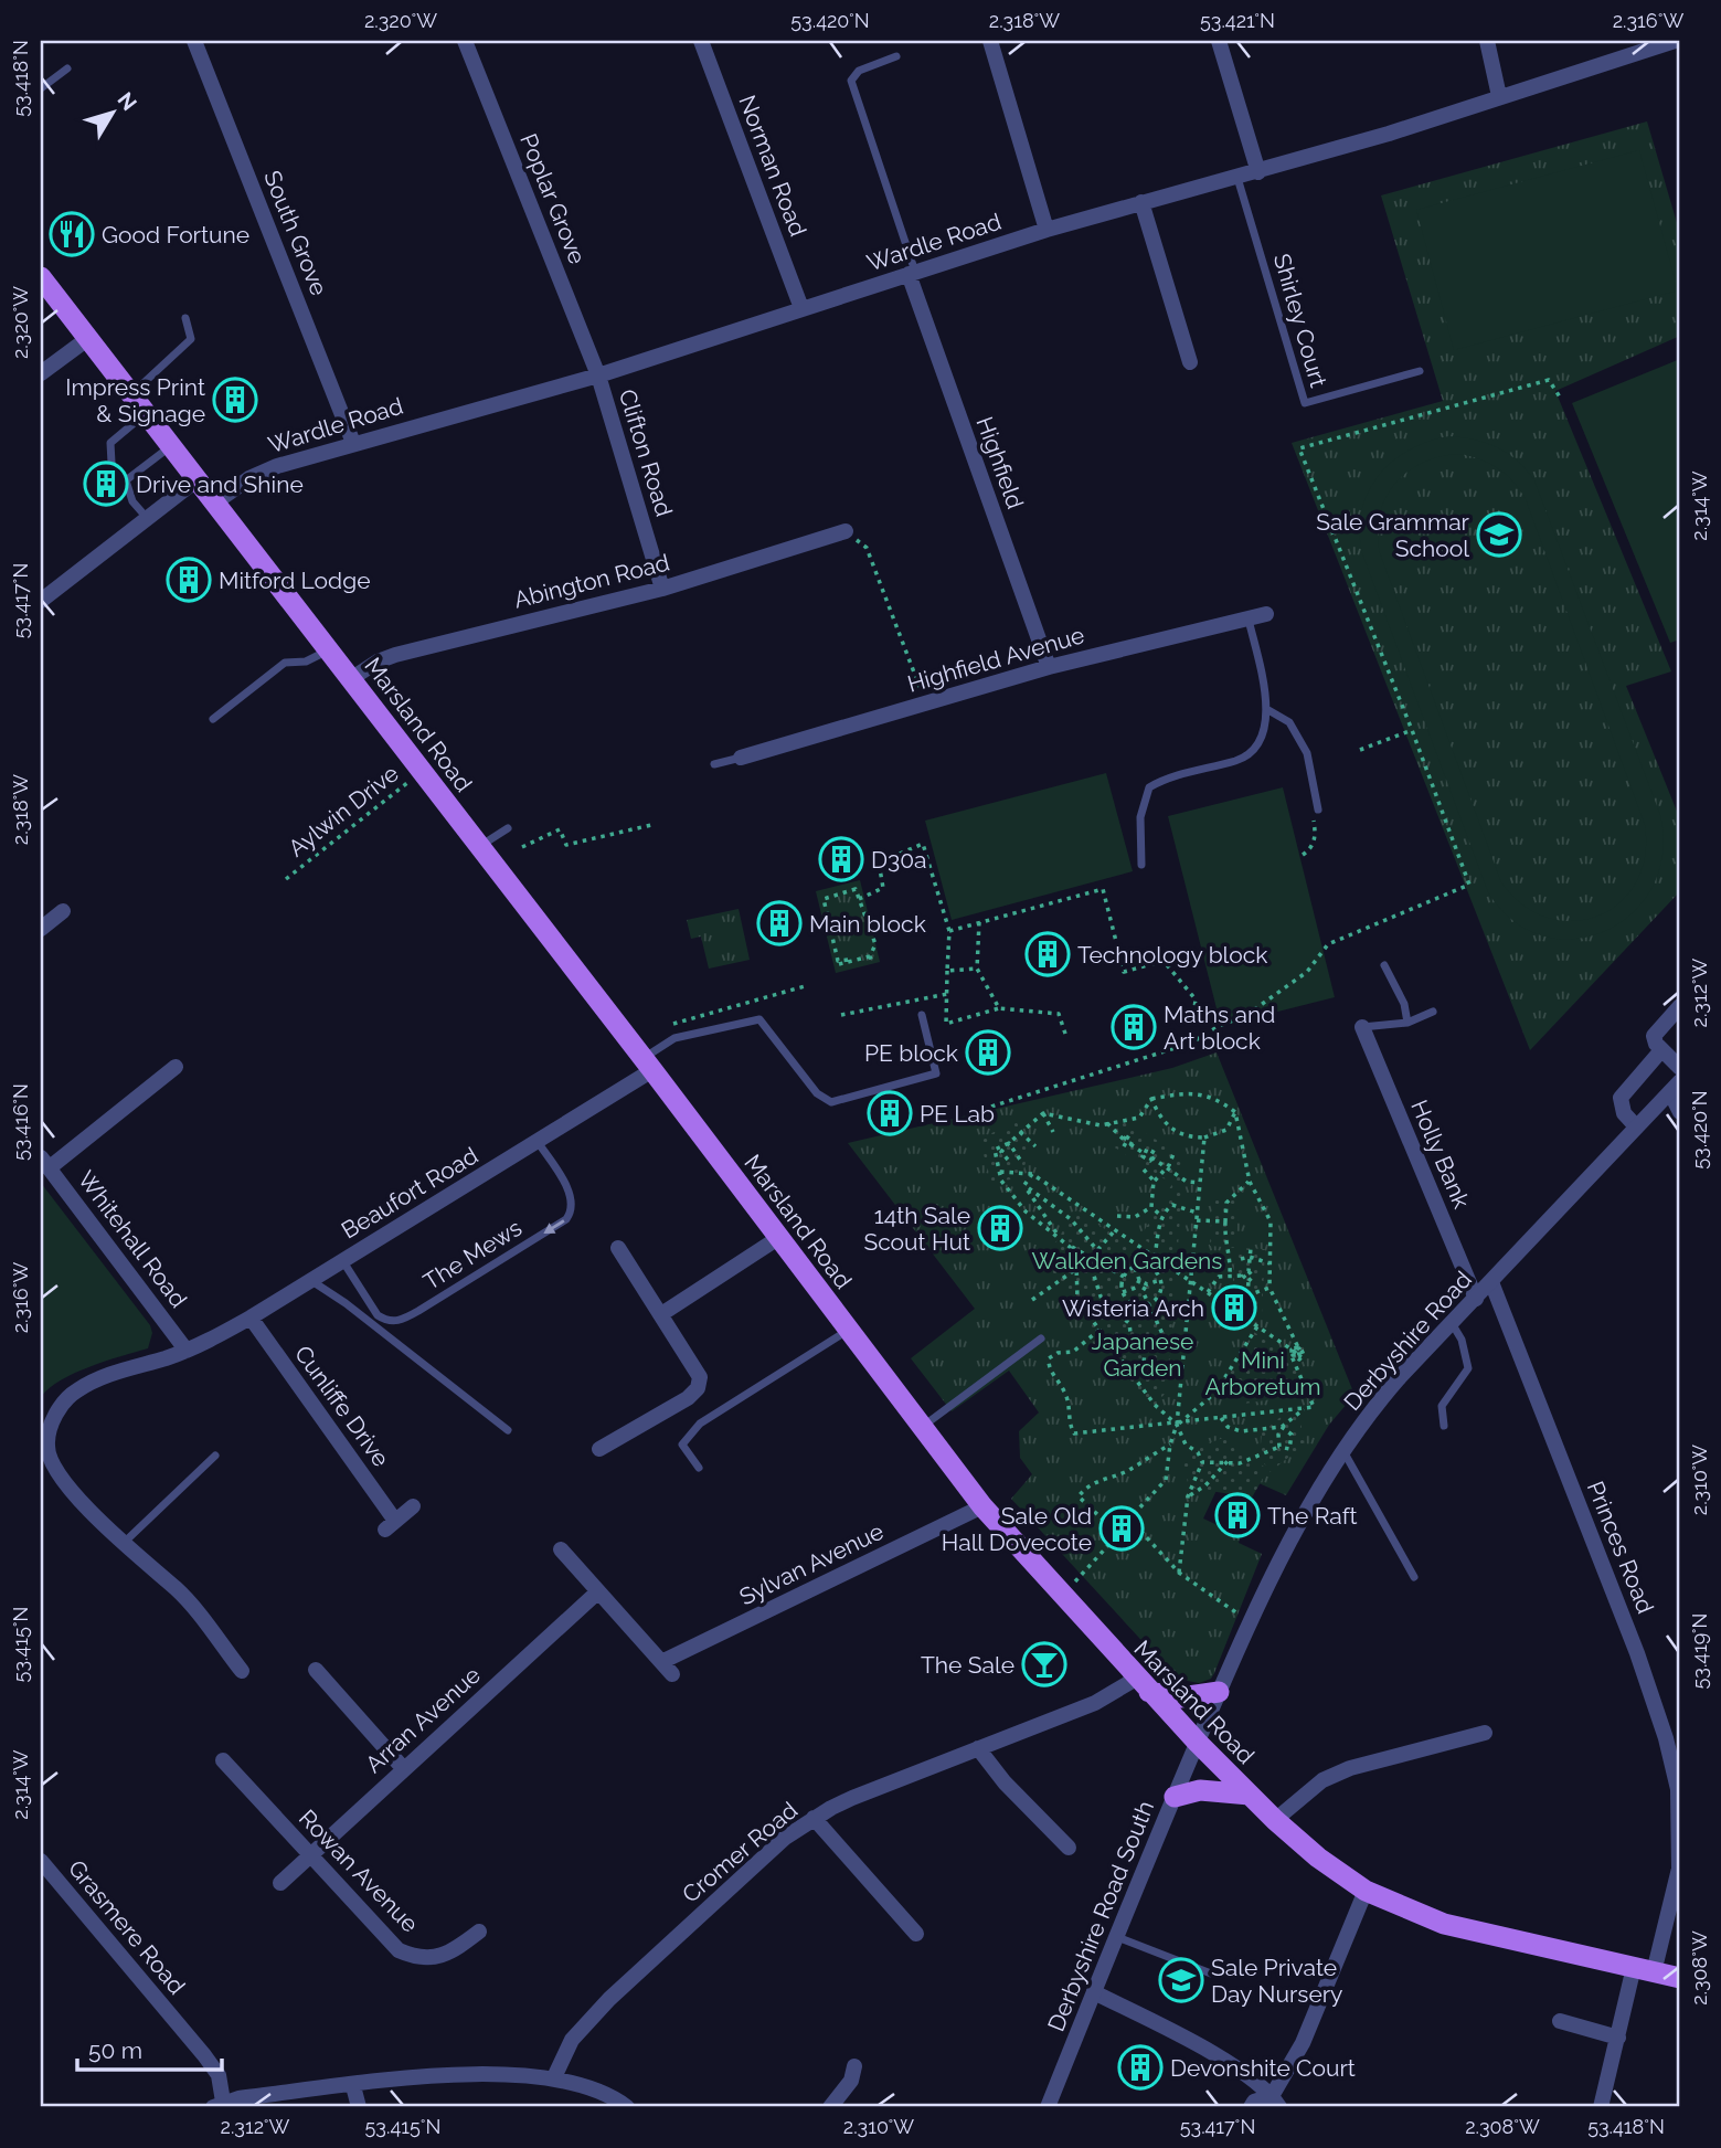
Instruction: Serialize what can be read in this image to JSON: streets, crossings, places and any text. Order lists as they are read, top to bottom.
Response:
{
  "streets": {
    "main road": ["Marsland Road"],
    "street": [
      "Norman Road",
      "Poplar Grove",
      "South Grove",
      "Wardle Road",
      "Clifton Road",
      "Highfield",
      "Abington Road",
      "Highfield Avenue",
      "Holly Bank",
      "Beaufort Road",
      "Whitehall Road",
      "Derbyshire Road",
      "Cunliffe Drive",
      "Princes Road",
      "Sylvan Avenue",
      "Arran Avenue",
      "Cromer Road",
      "Rowan Avenue",
      "Derbyshire Road South",
      "Grasmere Road"
    ],
    "lane": ["Shirley Court", "The Mews"],
    "path": ["Aylwin Drive"]
  },
  "crossings": [
    ["Norman Road", "Wardle Road"],
    ["Poplar Grove", "Wardle Road"],
    ["Poplar Grove", "Clifton Road"],
    ["South Grove", "Wardle Road"],
    ["Wardle Road", "Shirley Court"],
    ["Wardle Road", "Clifton Road"],
    ["Wardle Road", "Highfield"],
    ["Wardle Road", "Marsland Road"],
    ["Clifton Road", "Abington Road"],
    ["Highfield", "Highfield Avenue"],
    ["Abington Road", "Marsland Road"],
    ["Marsland Road", "Aylwin Drive"],
    ["Marsland Road", "Beaufort Road"],
    ["Marsland Road", "Derbyshire Road"],
    ["Marsland Road", "Princes Road"],
    ["Marsland Road", "Sylvan Avenue"],
    ["Marsland Road", "Cromer Road"],
    ["Marsland Road", "Derbyshire Road South"],
    ["Holly Bank", "Derbyshire Road"],
    ["Beaufort Road", "Whitehall Road"],
    ["Beaufort Road", "The Mews"],
    ["Beaufort Road", "Cunliffe Drive"],
    ["Derbyshire Road", "Princes Road"],
    ["Derbyshire Road", "Derbyshire Road South"],
    ["Arran Avenue", "Rowan Avenue"]
  ],
  "parks": ["Walkden Gardens", "Japanese Garden", "Mini Arboretum"],
  "places": {
    "restaurant": ["Good Fortune"],
    "building": [
      "Impress Print & Signage",
      "Drive and Shine",
      "Mitford Lodge",
      "D30a",
      "Main block",
      "Technology block",
      "Maths and Art block",
      "PE block",
      "PE Lab",
      "14th Sale Scout Hut",
      "Wisteria Arch",
      "The Raft",
      "Sale Old Hall Dovecote",
      "Devonshite Court"
    ],
    "school or university": ["Sale Grammar School", "Sale Private Day Nursery"],
    "bar": ["The Sale"]
  },
  "scale_bar": "50 m",
  "north": "top right",
  "coordinates": [
    "2.320°W",
    "53.420°N",
    "2.318°W",
    "53.421°N",
    "2.316°W",
    "53.418°N",
    "2.314°W",
    "53.417°N",
    "2.312°W",
    "53.416°N",
    "2.310°W",
    "53.415°N",
    "53.419°N",
    "2.308°W"
  ]
}
